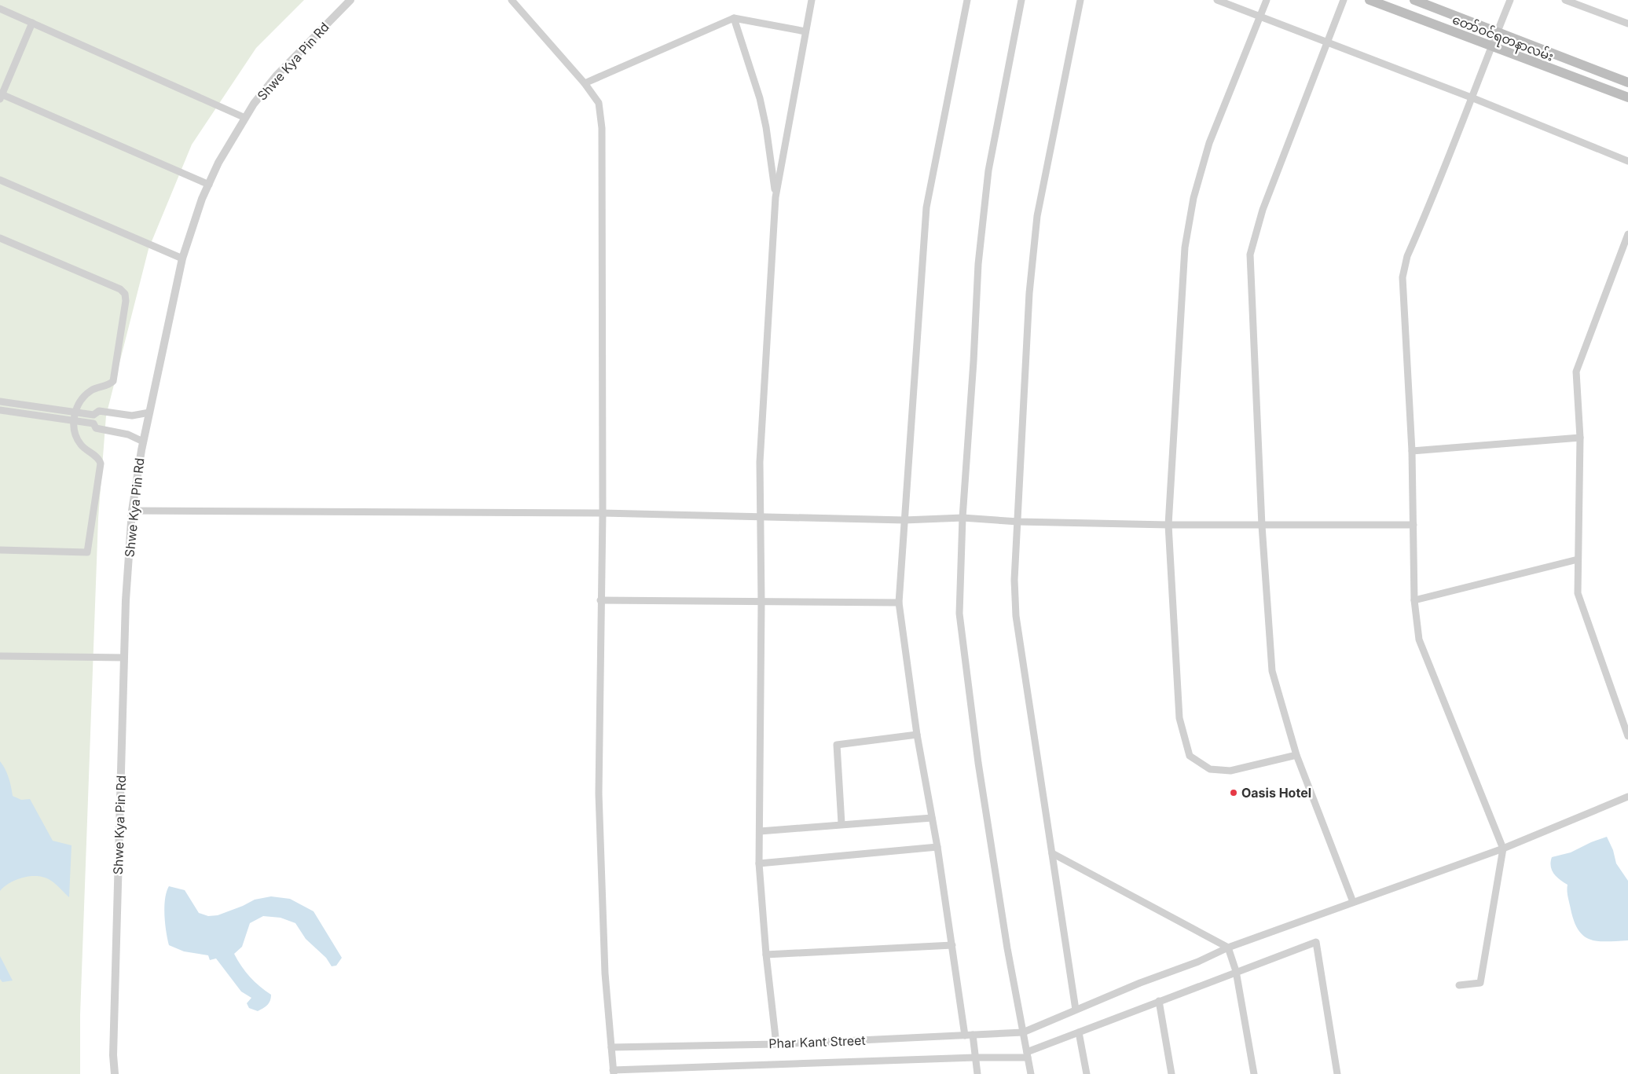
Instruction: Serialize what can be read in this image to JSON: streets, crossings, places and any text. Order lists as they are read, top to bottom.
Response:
{
  "streets": {
    "main road": ["တော်ဝင်ရတနာလမ်း"],
    "street": ["Shwe Kya Pin Rd", "Phar Kant Street"]
  },
  "places": ["Oasis Hotel"]
}
